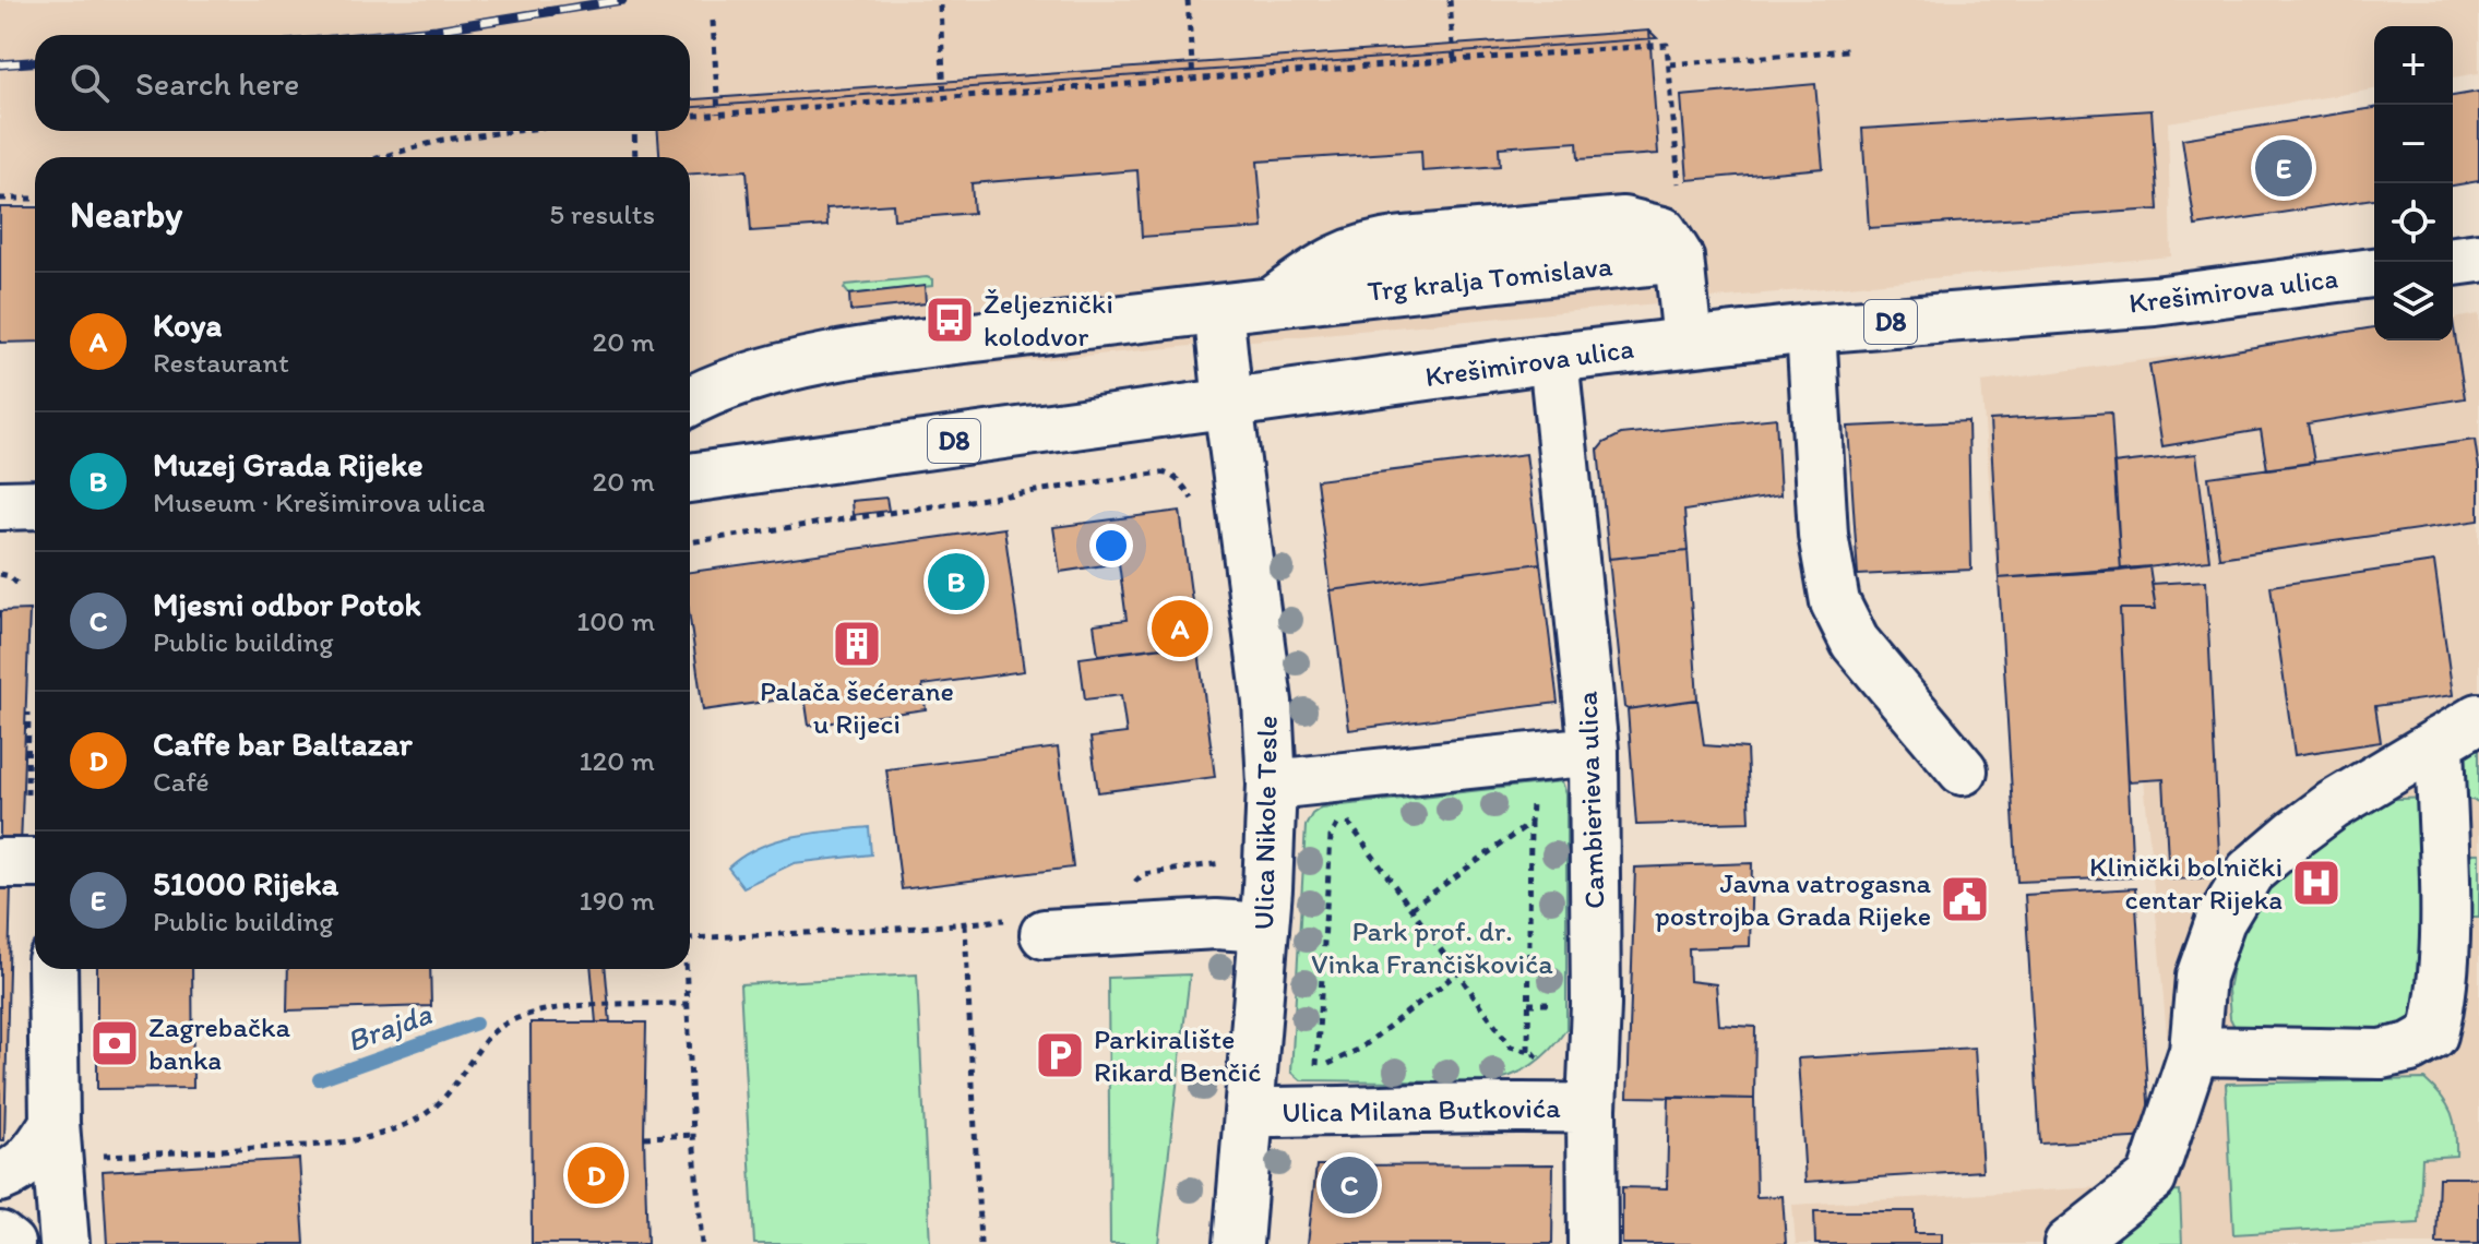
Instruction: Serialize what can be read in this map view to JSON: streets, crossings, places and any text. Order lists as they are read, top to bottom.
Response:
{
  "streets": {
    "main road": [
      "Trg kralja Tomislava",
      "Krešimirova ulica",
      "D8",
      "Cambierieva ulica",
      "Ulica Nikole Tesle",
      "Ulica Milana Butkovića"
    ]
  },
  "crossings": [
    ["Trg kralja Tomislava", "Krešimirova ulica"],
    ["Krešimirova ulica", "Cambierieva ulica"],
    ["Krešimirova ulica", "Ulica Nikole Tesle"],
    ["Cambierieva ulica", "Ulica Milana Butkovića"],
    ["Ulica Nikole Tesle", "Ulica Milana Butkovića"]
  ],
  "water": ["Brajda"],
  "parks": ["Park prof. dr. Vinka Frančiškovića"],
  "places": {
    "bus stop": ["Željeznički kolodvor"],
    "building": ["Palača šećerane u Rijeci"],
    "hospital": ["Klinički bolnički centar Rijeka"],
    "public building": ["Javna vatrogasna postrojba Grada Rijeke"],
    "bank": ["Zagrebačka banka"],
    "parking": ["Parkiralište Rikard Benčić"]
  },
  "page": {
    "map_buttons": ["+", "−"],
    "search": "Search here",
    "pins": [
      "E",
      "B",
      "A",
      "D",
      "C"
    ],
    "heading": ["Nearby", "5 results"],
    "list": [
      {
        "mark": "A",
        "name": "Koya",
        "note": "Restaurant",
        "value": "20 m"
      },
      {
        "mark": "B",
        "name": "Muzej Grada Rijeke",
        "note": "Museum · Krešimirova ulica",
        "value": "20 m"
      },
      {
        "mark": "C",
        "name": "Mjesni odbor Potok",
        "note": "Public building",
        "value": "100 m"
      },
      {
        "mark": "D",
        "name": "Caffe bar Baltazar",
        "note": "Café",
        "value": "120 m"
      },
      {
        "mark": "E",
        "name": "51000 Rijeka",
        "note": "Public building",
        "value": "190 m"
      }
    ]
  }
}
